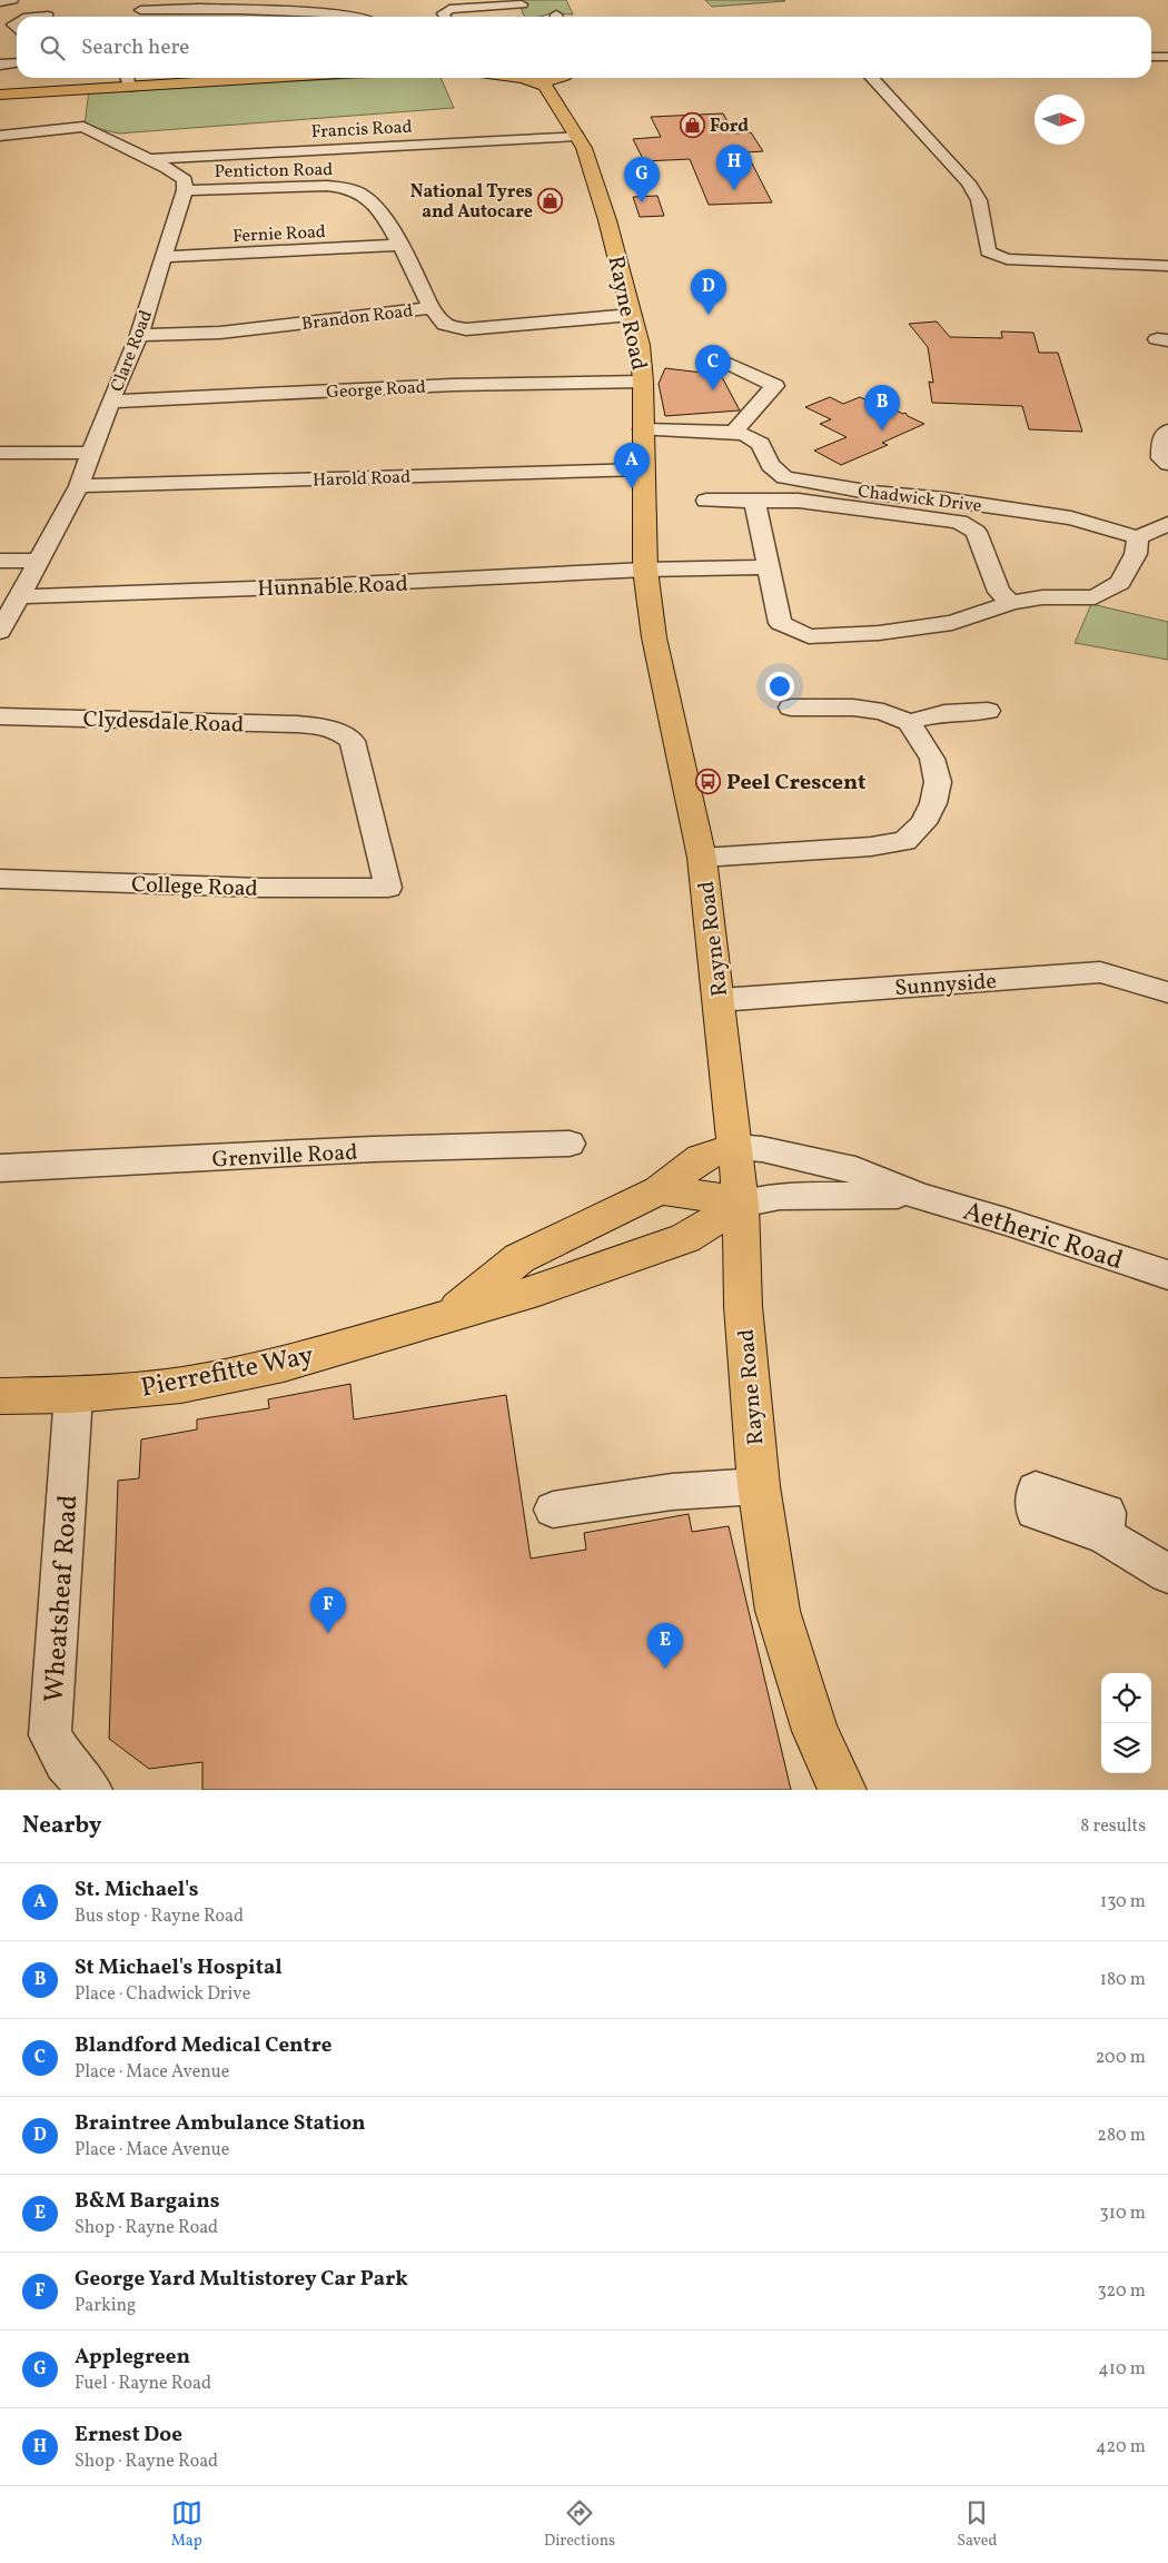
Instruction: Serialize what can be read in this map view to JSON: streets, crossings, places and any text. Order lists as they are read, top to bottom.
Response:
{
  "streets": {
    "main road": ["Rayne Road", "Pierrefitte Way"],
    "street": [
      "Francis Road",
      "Penticton Road",
      "Fernie Road",
      "Brandon Road",
      "Clare Road",
      "George Road",
      "Harold Road",
      "Chadwick Drive",
      "Hunnable Road",
      "Clydesdale Road",
      "College Road",
      "Sunnyside",
      "Grenville Road",
      "Aetheric Road",
      "Wheatsheaf Road"
    ]
  },
  "crossings": [
    ["Francis Road", "Rayne Road"],
    ["Penticton Road", "Fernie Road"],
    ["Penticton Road", "Brandon Road"],
    ["Penticton Road", "Clare Road"],
    ["Fernie Road", "Clare Road"],
    ["Rayne Road", "Brandon Road"],
    ["Rayne Road", "George Road"],
    ["Rayne Road", "Harold Road"],
    ["Rayne Road", "Chadwick Drive"],
    ["Rayne Road", "Hunnable Road"],
    ["Rayne Road", "Sunnyside"],
    ["Rayne Road", "Aetheric Road"],
    ["Rayne Road", "Pierrefitte Way"],
    ["Brandon Road", "Clare Road"],
    ["Clare Road", "George Road"],
    ["Clare Road", "Harold Road"],
    ["Clare Road", "Hunnable Road"],
    ["Clydesdale Road", "College Road"],
    ["Aetheric Road", "Pierrefitte Way"],
    ["Pierrefitte Way", "Wheatsheaf Road"]
  ],
  "places": {
    "shop": ["Ford", "National Tyres and Autocare"],
    "bus stop": ["Peel Crescent"]
  },
  "north": "right",
  "page": {
    "search": "Search here",
    "pins": [
      "H",
      "G",
      "D",
      "C",
      "B",
      "A",
      "F",
      "E"
    ],
    "heading": ["Nearby", "8 results"],
    "list": [
      {
        "mark": "A",
        "name": "St. Michael's",
        "note": "Bus stop · Rayne Road",
        "value": "130 m"
      },
      {
        "mark": "B",
        "name": "St Michael's Hospital",
        "note": "Place · Chadwick Drive",
        "value": "180 m"
      },
      {
        "mark": "C",
        "name": "Blandford Medical Centre",
        "note": "Place · Mace Avenue",
        "value": "200 m"
      },
      {
        "mark": "D",
        "name": "Braintree Ambulance Station",
        "note": "Place · Mace Avenue",
        "value": "280 m"
      },
      {
        "mark": "E",
        "name": "B&M Bargains",
        "note": "Shop · Rayne Road",
        "value": "310 m"
      },
      {
        "mark": "F",
        "name": "George Yard Multistorey Car Park",
        "note": "Parking",
        "value": "320 m"
      },
      {
        "mark": "G",
        "name": "Applegreen",
        "note": "Fuel · Rayne Road",
        "value": "410 m"
      },
      {
        "mark": "H",
        "name": "Ernest Doe",
        "note": "Shop · Rayne Road",
        "value": "420 m"
      }
    ],
    "nav": ["Map", "Directions", "Saved"]
  }
}
